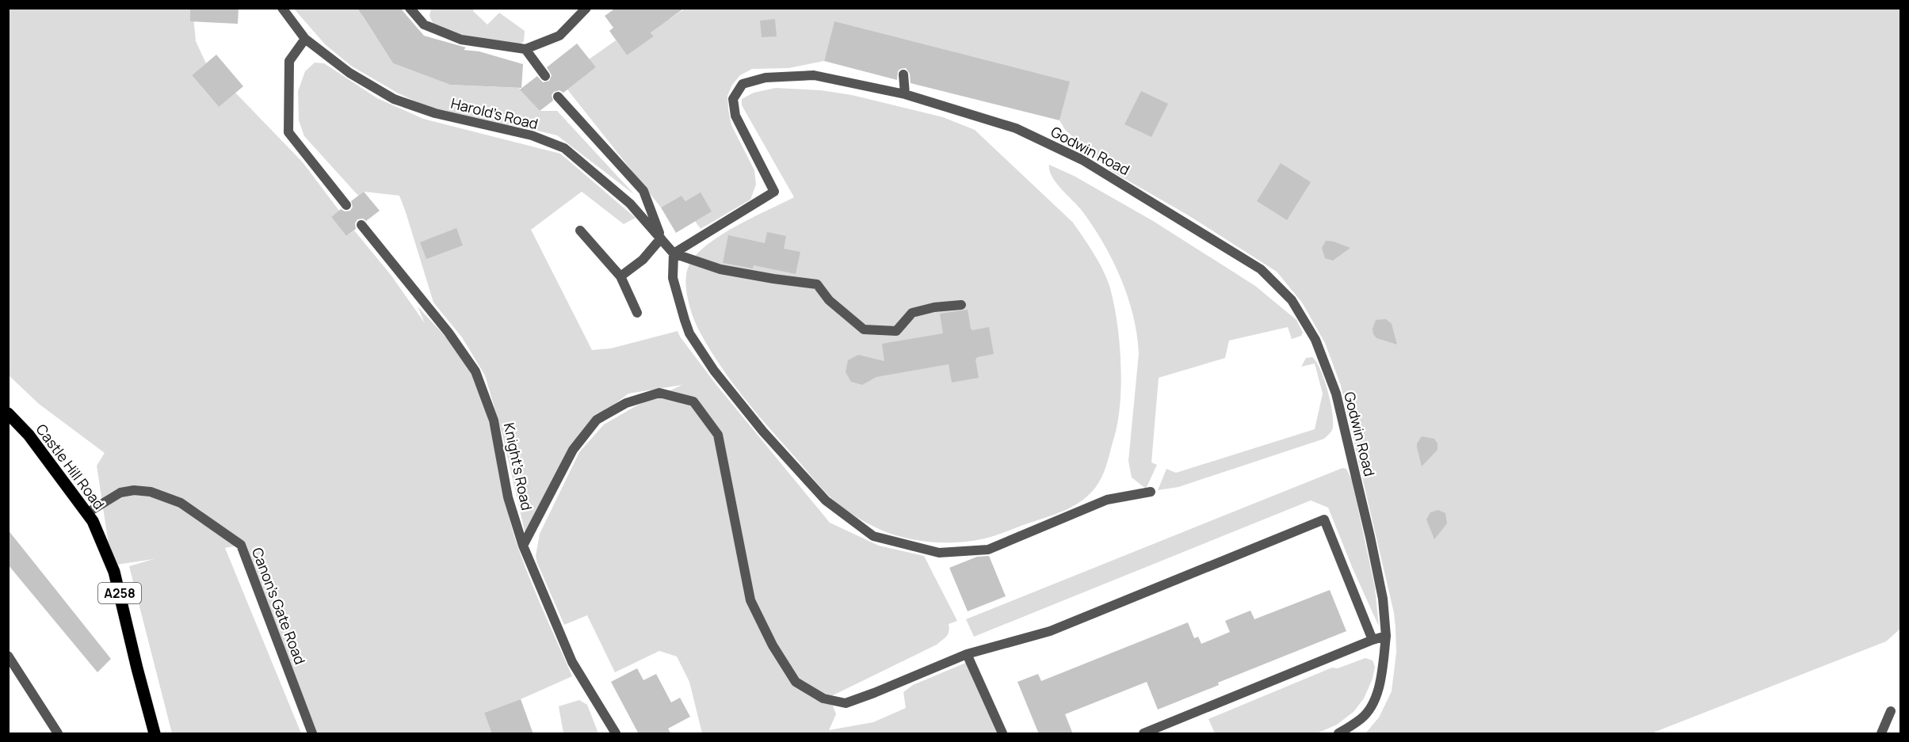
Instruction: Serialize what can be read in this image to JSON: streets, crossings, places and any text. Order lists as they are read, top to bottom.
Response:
{
  "streets": {
    "main road": ["Castle Hill Road", "A258"],
    "street": [
      "Harold's Road",
      "Godwin Road",
      "Knight's Road",
      "Canon's Gate Road"
    ]
  },
  "crossings": [
    ["Castle Hill Road", "Canon's Gate Road"]
  ]
}
